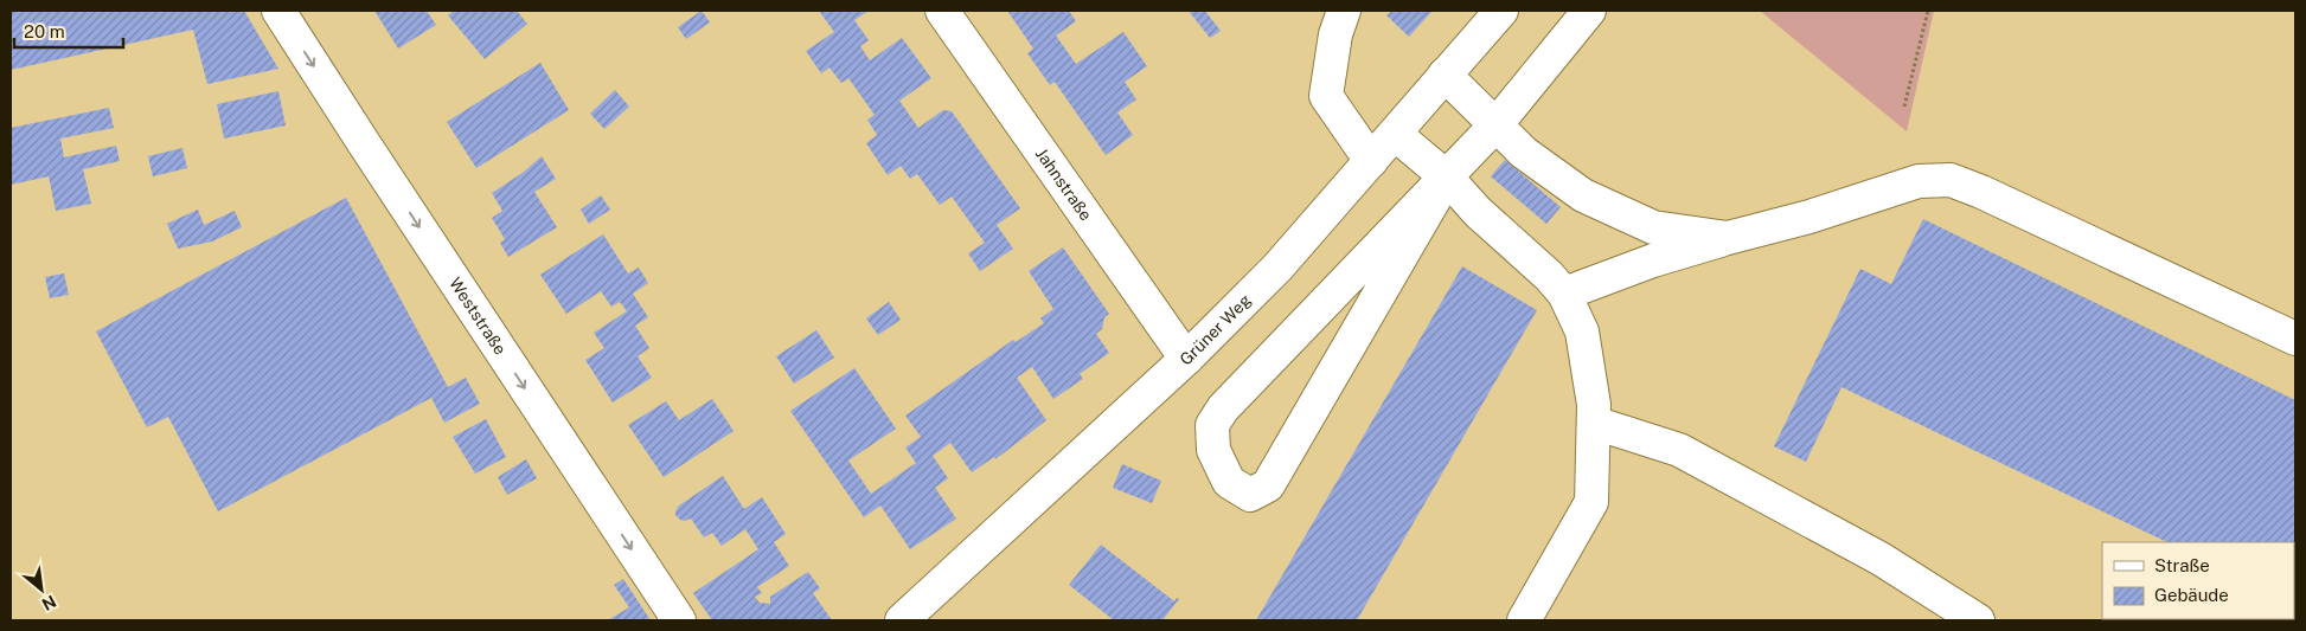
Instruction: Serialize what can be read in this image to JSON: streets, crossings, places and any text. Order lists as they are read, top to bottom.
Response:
{
  "streets": {
    "street": ["Jahnstraße", "Weststraße", "Grüner Weg"]
  },
  "crossings": [
    ["Jahnstraße", "Grüner Weg"]
  ],
  "one_way": ["Weststraße"],
  "legend": ["Straße", "Gebäude"],
  "scale_bar": "20 m",
  "north": "bottom right"
}
